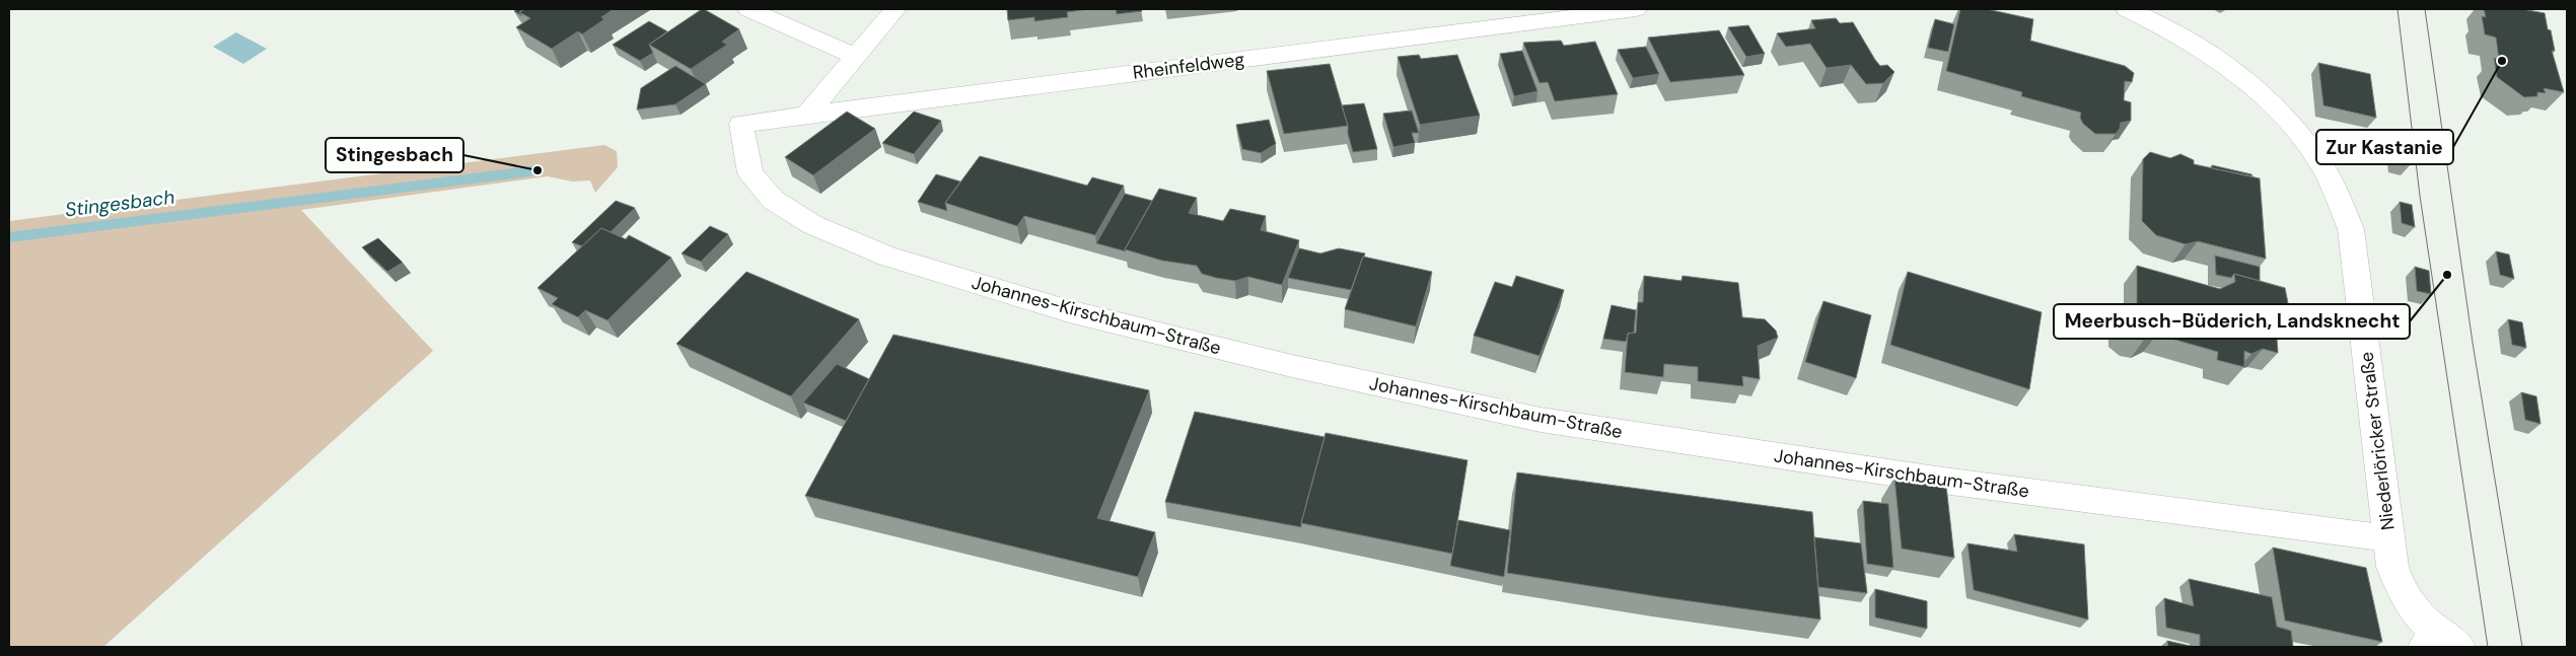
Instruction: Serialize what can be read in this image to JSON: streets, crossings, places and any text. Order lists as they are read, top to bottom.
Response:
{
  "streets": {
    "street": ["Rheinfeldweg", "Johannes-Kirschbaum-Straße", "Niederlöricker Straße"]
  },
  "crossings": [
    ["Rheinfeldweg", "Johannes-Kirschbaum-Straße"],
    ["Johannes-Kirschbaum-Straße", "Niederlöricker Straße"]
  ],
  "water": ["Stingesbach"],
  "places": ["Zur Kastanie", "Stingesbach", "Meerbusch-Büderich, Landsknecht"]
}
